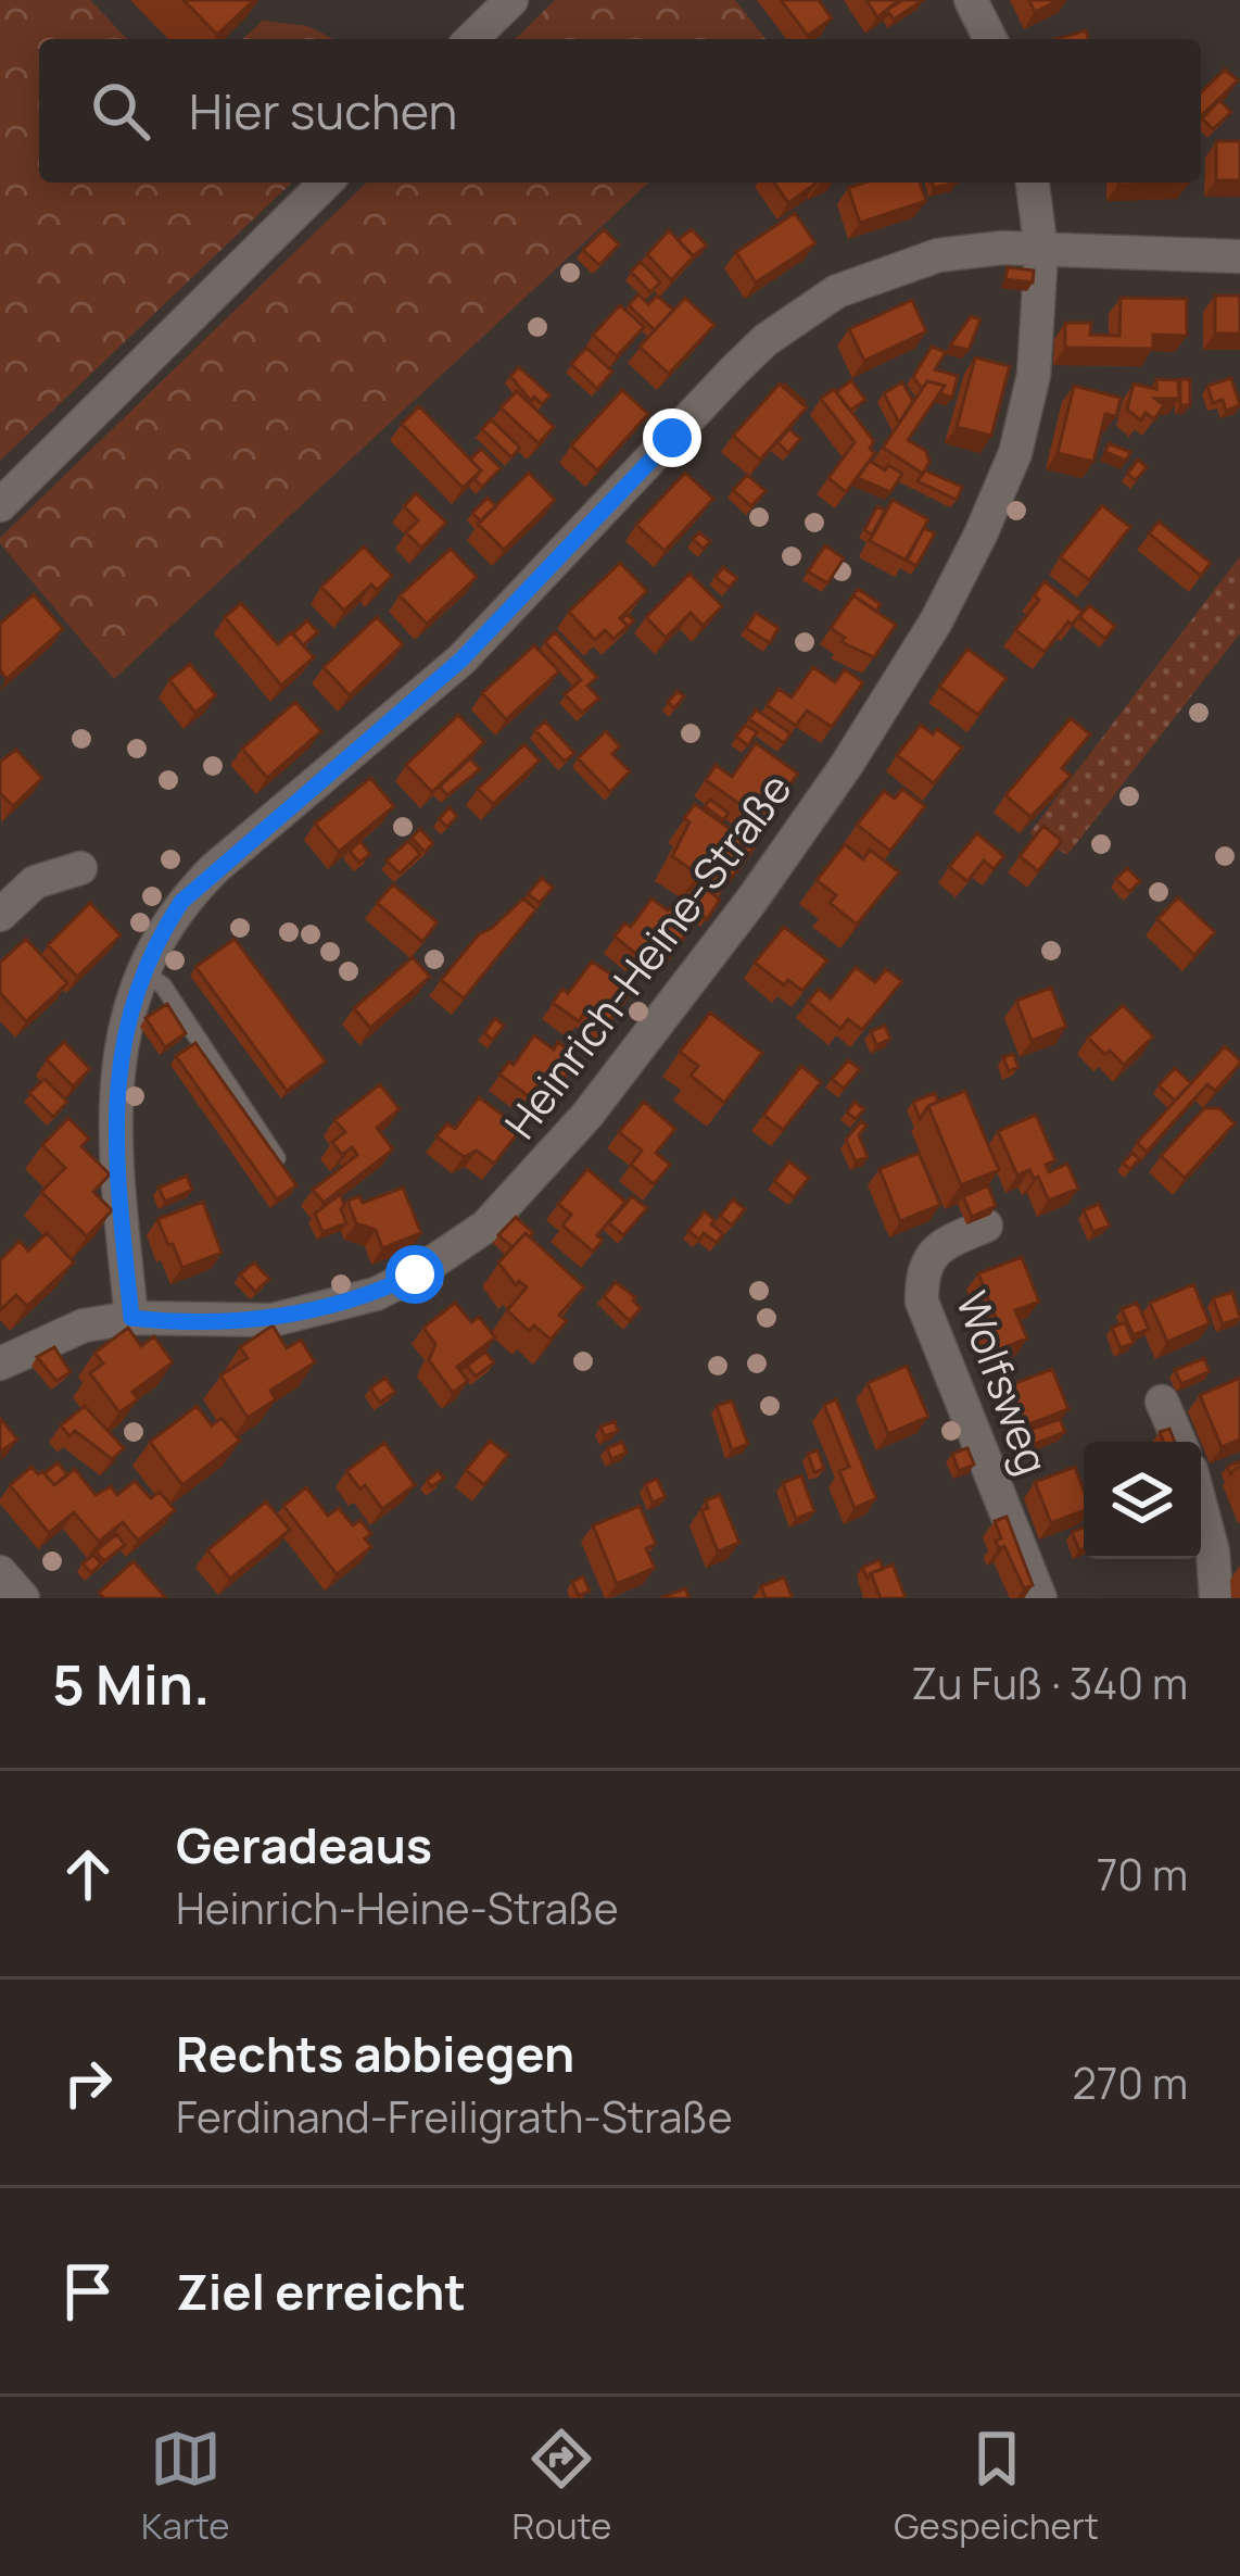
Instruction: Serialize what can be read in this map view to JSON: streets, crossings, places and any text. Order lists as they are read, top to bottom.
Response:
{
  "streets": {
    "street": ["Heinrich-Heine-Straße", "Wolfsweg"]
  },
  "page": {
    "search": "Hier suchen",
    "heading": ["5 Min.", "Zu Fuß · 340 m"],
    "list": [
      ["Geradeaus", "Heinrich-Heine-Straße", "70 m"],
      ["Rechts abbiegen", "Ferdinand-Freiligrath-Straße", "270 m"],
      "Ziel erreicht"
    ],
    "nav": ["Karte", "Route", "Gespeichert"]
  }
}
